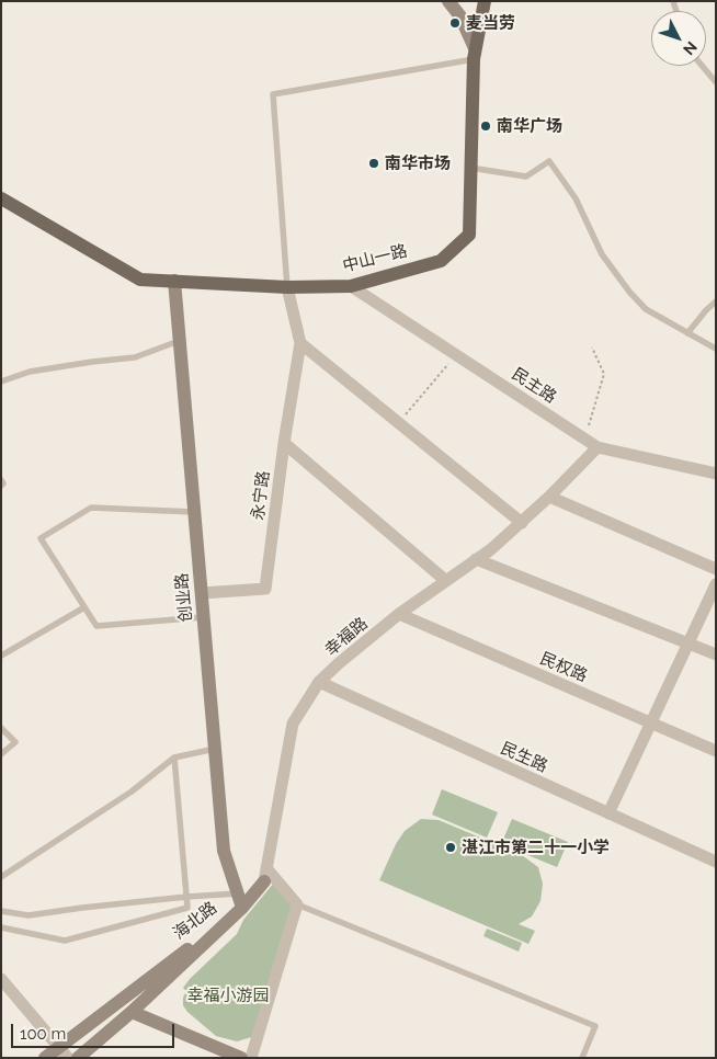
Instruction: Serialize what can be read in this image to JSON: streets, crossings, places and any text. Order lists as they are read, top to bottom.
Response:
{
  "streets": {
    "main road": ["中山一路"],
    "street": [
      "民主路",
      "永宁路",
      "创业路",
      "幸福路",
      "民权路",
      "民生路",
      "海北路"
    ]
  },
  "crossings": [
    ["中山一路", "民主路"],
    ["中山一路", "创业路"],
    ["民主路", "幸福路"],
    ["永宁路", "创业路"],
    ["创业路", "海北路"],
    ["幸福路", "民权路"],
    ["幸福路", "民生路"]
  ],
  "parks": ["幸福小游园"],
  "places": [
    "麦当劳",
    "南华广场",
    "南华市场",
    "湛江市第二十一小学"
  ],
  "scale_bar": "100 m",
  "north": "bottom right"
}
